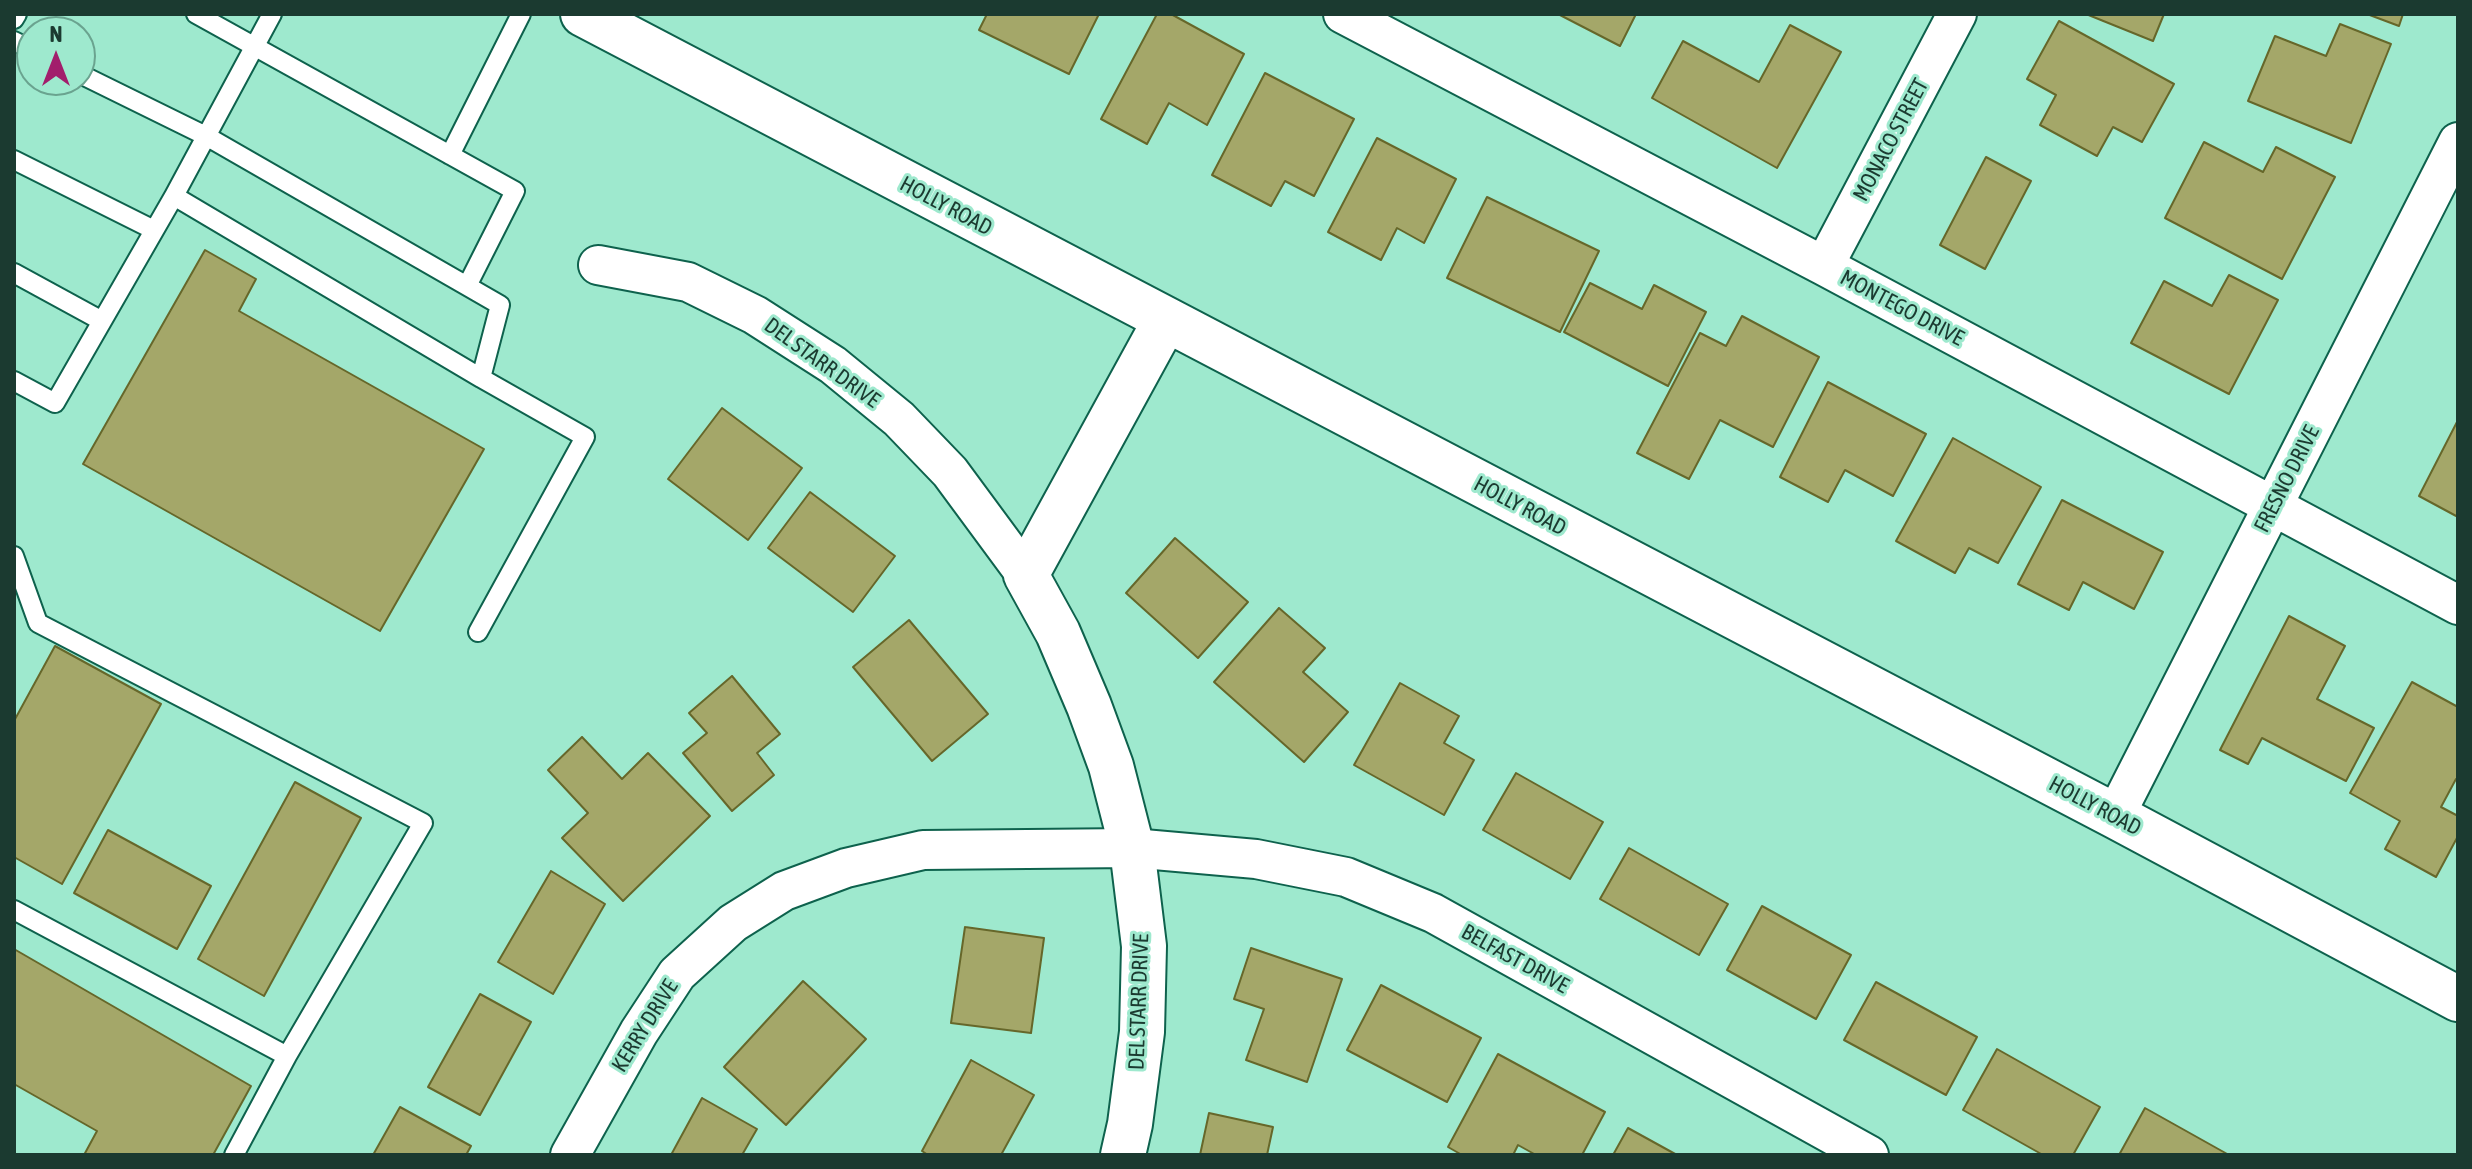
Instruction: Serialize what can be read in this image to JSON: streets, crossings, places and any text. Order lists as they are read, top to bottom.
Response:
{
  "streets": {
    "main road": ["HOLLY ROAD", "DEL STARR DRIVE"],
    "street": [
      "MONACO STREET",
      "MONTEGO DRIVE",
      "FRESNO DRIVE",
      "BELFAST DRIVE",
      "KERRY DRIVE"
    ]
  },
  "crossings": [
    ["MONACO STREET", "MONTEGO DRIVE"],
    ["HOLLY ROAD", "FRESNO DRIVE"],
    ["MONTEGO DRIVE", "FRESNO DRIVE"],
    ["DEL STARR DRIVE", "BELFAST DRIVE"],
    ["DEL STARR DRIVE", "KERRY DRIVE"],
    ["BELFAST DRIVE", "KERRY DRIVE"]
  ],
  "north": "top"
}
